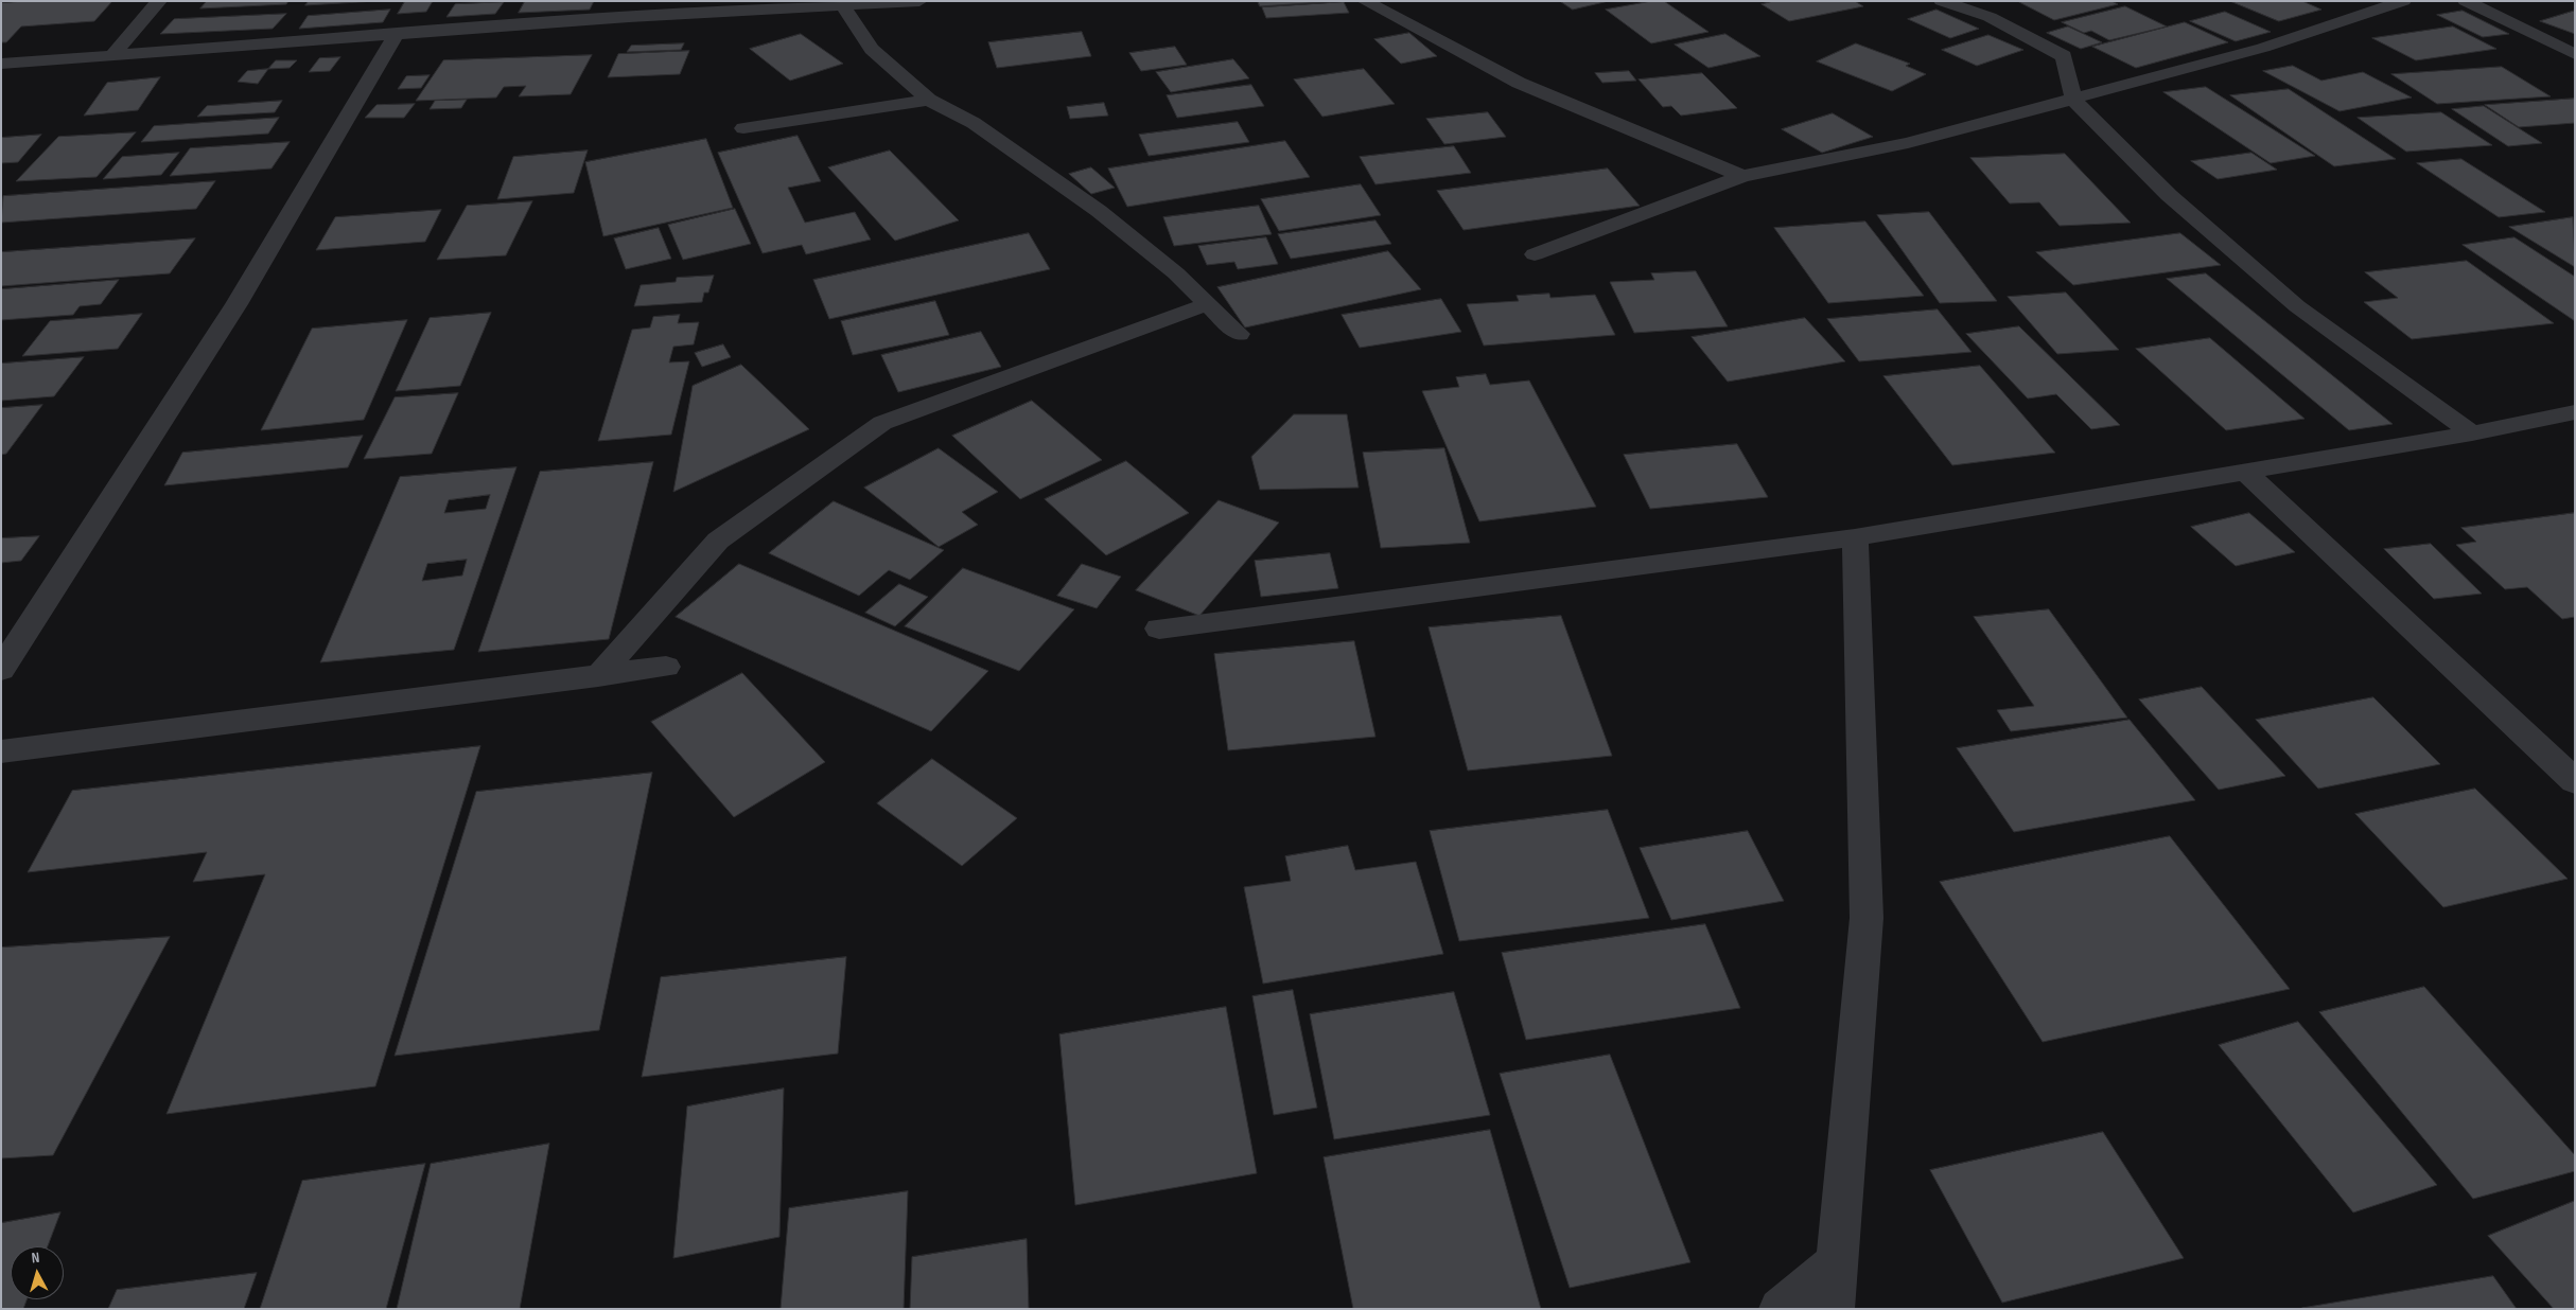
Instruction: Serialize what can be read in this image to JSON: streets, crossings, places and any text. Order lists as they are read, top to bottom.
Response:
{
  "north": "top"
}
